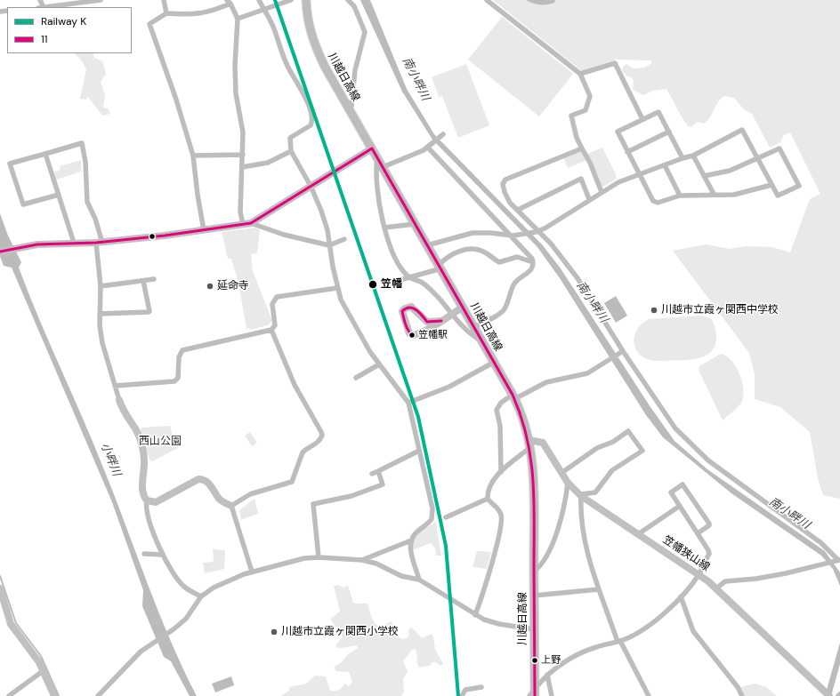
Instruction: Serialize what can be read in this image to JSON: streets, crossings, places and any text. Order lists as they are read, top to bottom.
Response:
{
  "streets": {
    "main road": ["川越日高線"],
    "street": ["笠幡狭山線"]
  },
  "crossings": [
    ["川越日高線", "笠幡狭山線"]
  ],
  "water": ["南小畔川", "小畔川"],
  "parks": ["西山公園"],
  "places": [
    "笠幡",
    "延命寺",
    "川越市立霞ヶ関西中学校",
    "笠幡駅",
    "川越市立霞ヶ関西小学校",
    "上野"
  ],
  "lines": ["rail line K", "transit line 11"],
  "legend": ["Railway K", "11"]
}
